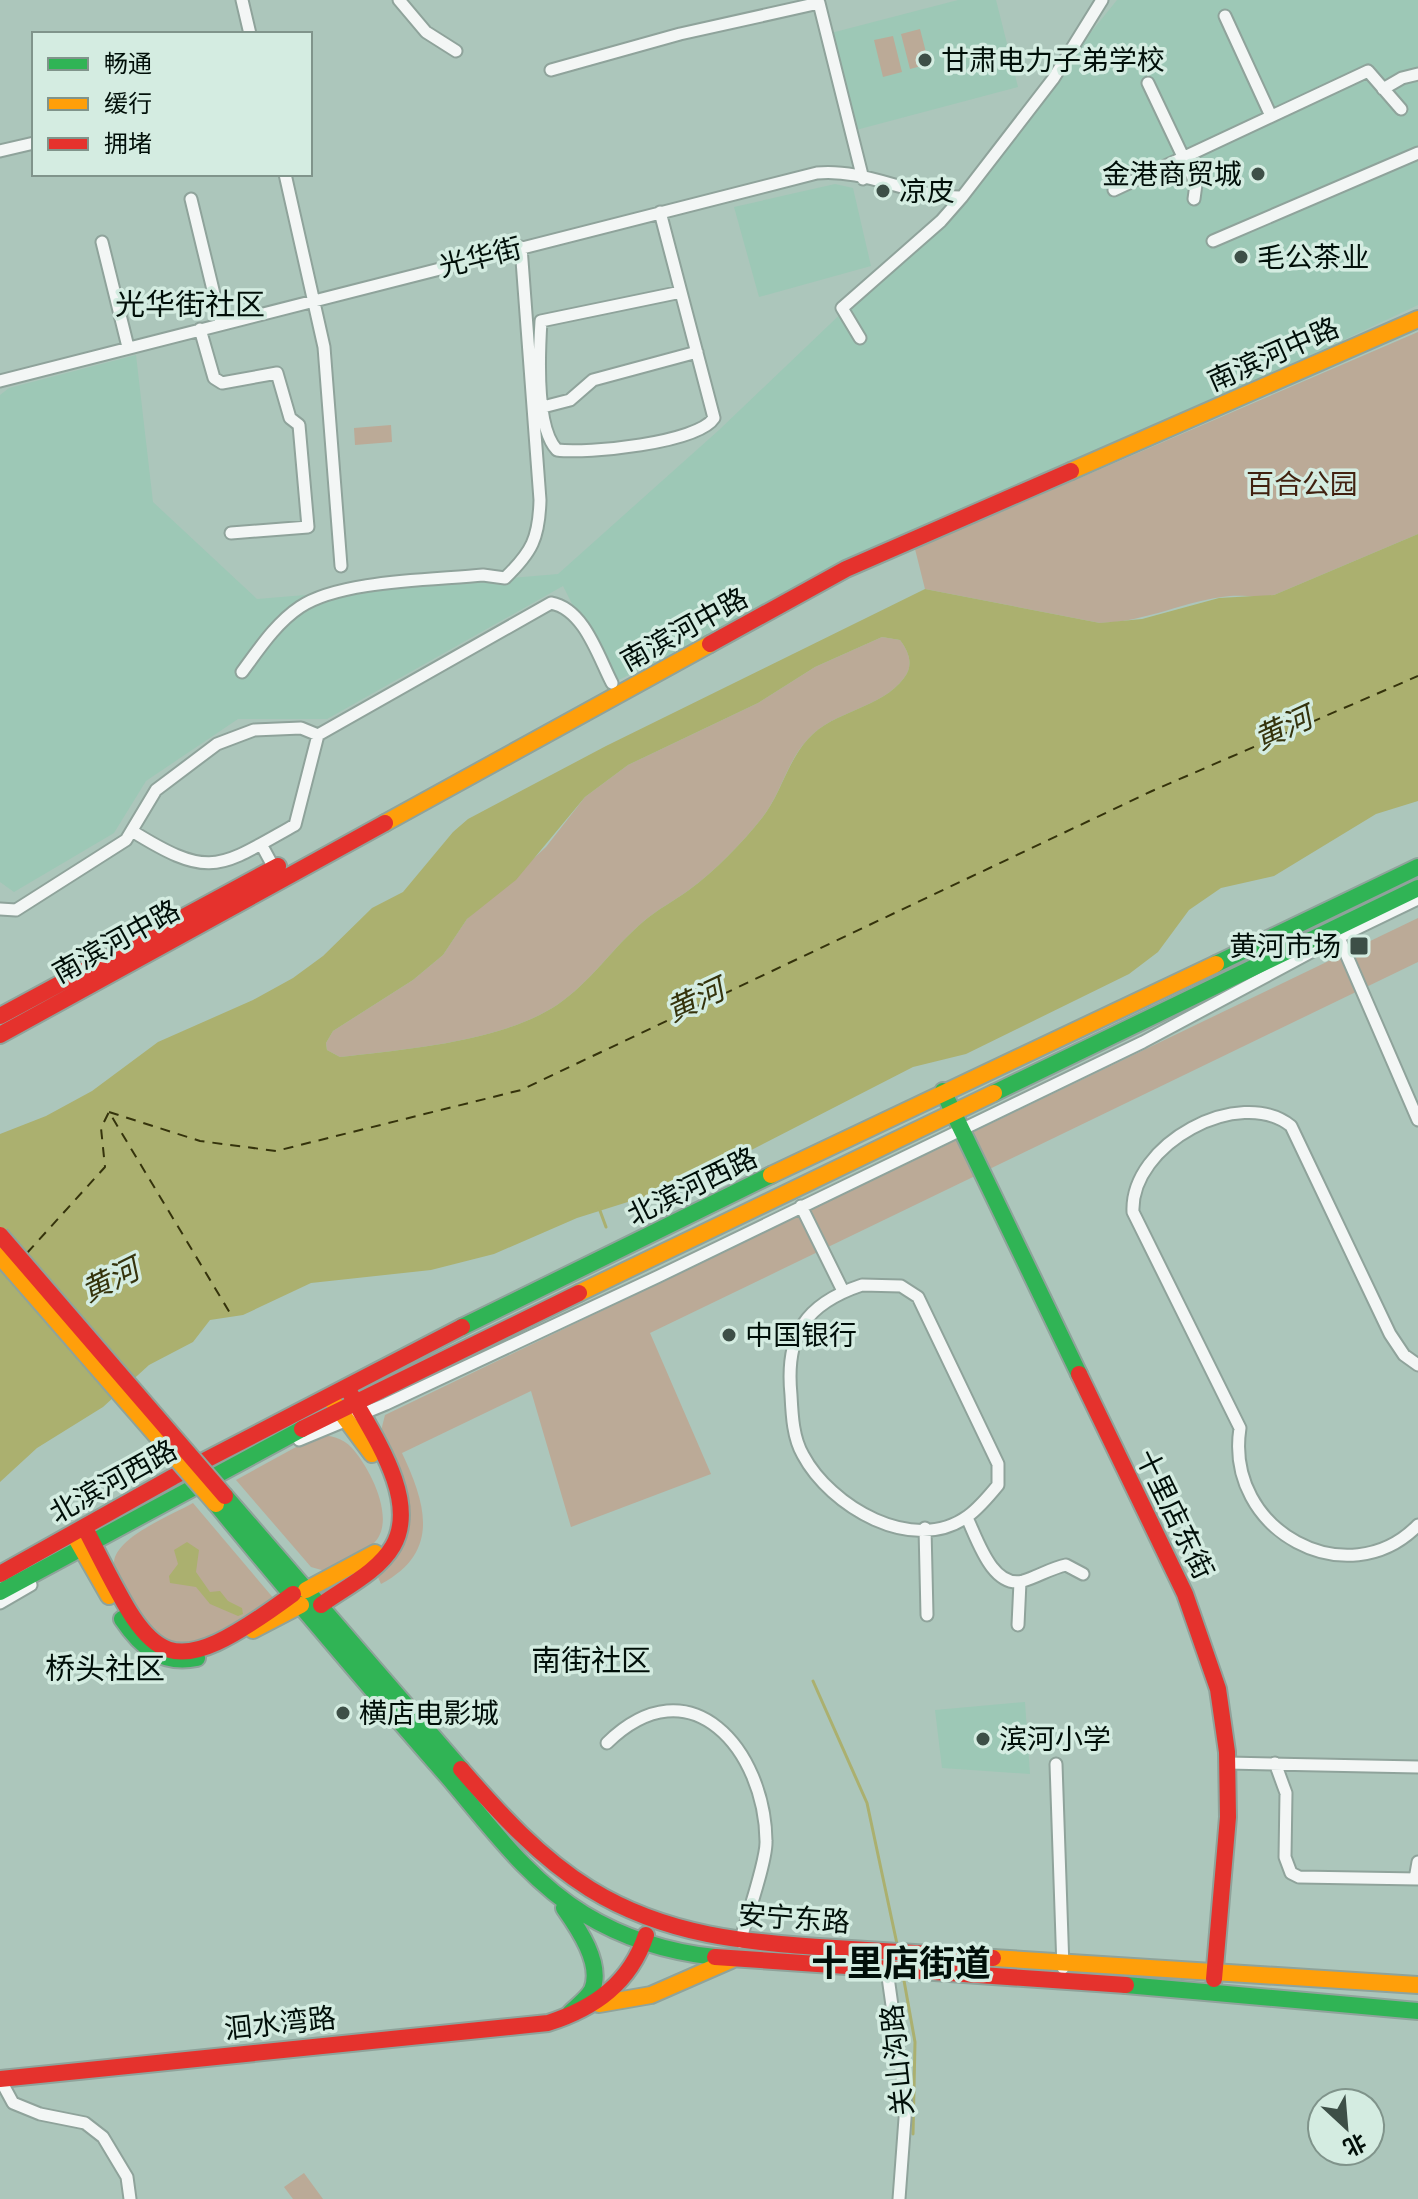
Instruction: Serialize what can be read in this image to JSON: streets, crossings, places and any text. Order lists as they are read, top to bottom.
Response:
{
  "streets": {
    "main road": [
      "南滨河中路",
      "北滨河西路",
      "十里店东街",
      "安宁东路",
      "洄水湾路"
    ],
    "street": ["光华街", "关山沟路"]
  },
  "crossings": [
    ["北滨河西路", "十里店东街"],
    ["十里店东街", "安宁东路"],
    ["安宁东路", "洄水湾路"],
    ["安宁东路", "关山沟路"]
  ],
  "districts": [
    "光华街社区",
    "南街社区",
    "桥头社区",
    "十里店街道"
  ],
  "water": ["黄河"],
  "parks": ["百合公园"],
  "places": {
    "other": [
      "甘肃电力子弟学校",
      "金港商贸城",
      "凉皮",
      "毛公茶业",
      "中国银行",
      "横店电影城",
      "滨河小学"
    ],
    "transit": ["黄河市场"]
  },
  "legend": ["畅通", "缓行", "拥堵"],
  "north": "bottom right"
}
